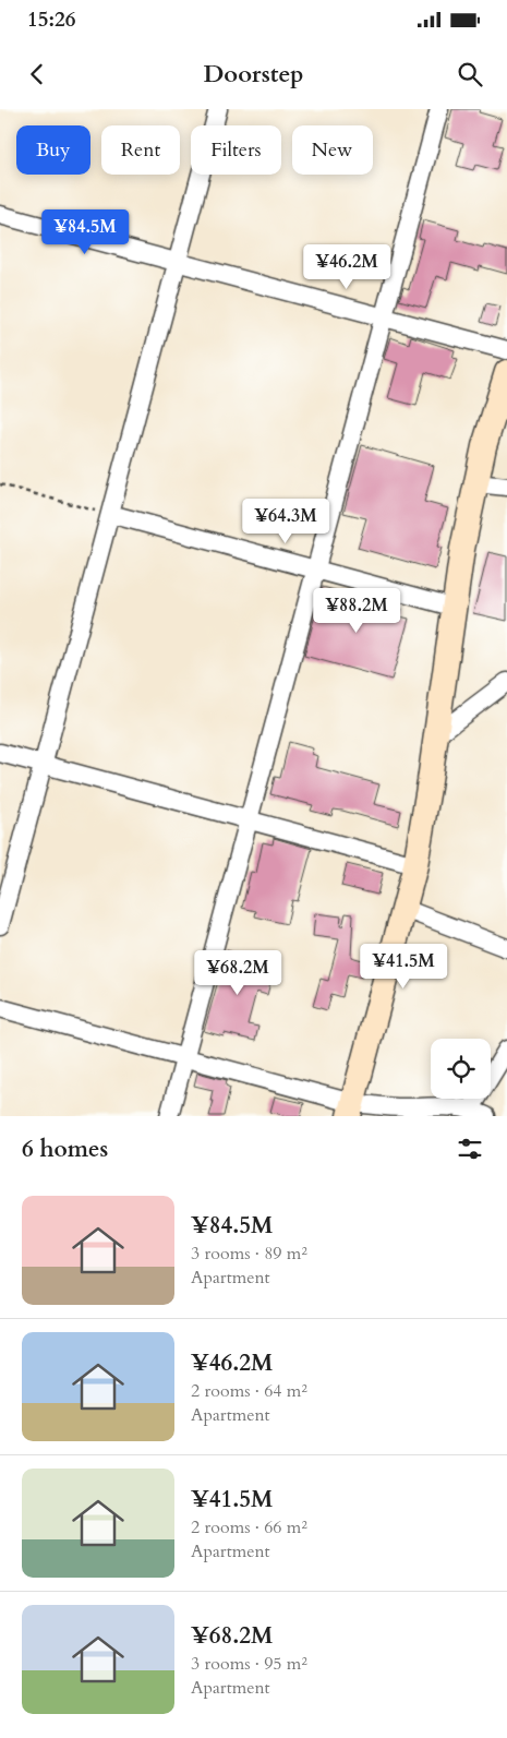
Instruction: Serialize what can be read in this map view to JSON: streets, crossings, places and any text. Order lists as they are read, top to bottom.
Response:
{
  "page": {
    "status": "15:26",
    "header": "Doorstep",
    "chip": [
      "Buy",
      "Rent",
      "Filters",
      "New"
    ],
    "price": [
      "¥84.5M",
      "¥46.2M",
      "¥64.3M",
      "¥88.2M",
      "¥41.5M",
      "¥68.2M"
    ],
    "heading": "6 homes",
    "list": [
      {
        "name": "¥84.5M",
        "note": "3 rooms · 89 m² · Apartment"
      },
      {
        "name": "¥46.2M",
        "note": "2 rooms · 64 m² · Apartment"
      },
      {
        "name": "¥41.5M",
        "note": "2 rooms · 66 m² · Apartment"
      },
      {
        "name": "¥68.2M",
        "note": "3 rooms · 95 m² · Apartment"
      }
    ]
  }
}
